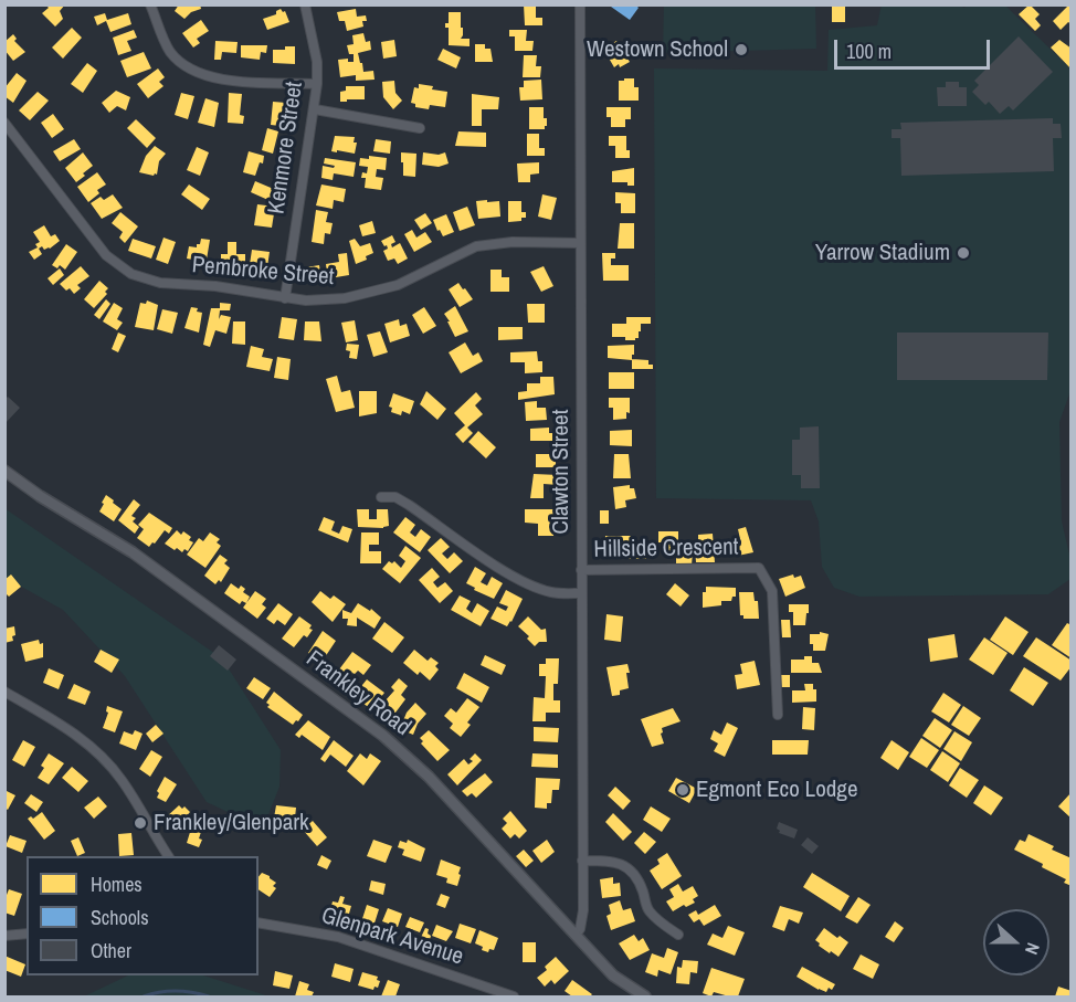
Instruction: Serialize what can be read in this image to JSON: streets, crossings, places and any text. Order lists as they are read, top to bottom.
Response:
{
  "streets": {
    "street": [
      "Kenmore Street",
      "Pembroke Street",
      "Clawton Street",
      "Hillside Crescent",
      "Frankley Road",
      "Glenpark Avenue"
    ]
  },
  "crossings": [
    ["Kenmore Street", "Pembroke Street"],
    ["Pembroke Street", "Clawton Street"],
    ["Clawton Street", "Hillside Crescent"],
    ["Clawton Street", "Frankley Road"]
  ],
  "places": [
    "Westown School",
    "Yarrow Stadium",
    "Egmont Eco Lodge",
    "Frankley/Glenpark"
  ],
  "legend": ["Homes", "Schools", "Other"],
  "scale_bar": "100 m",
  "north": "right"
}
